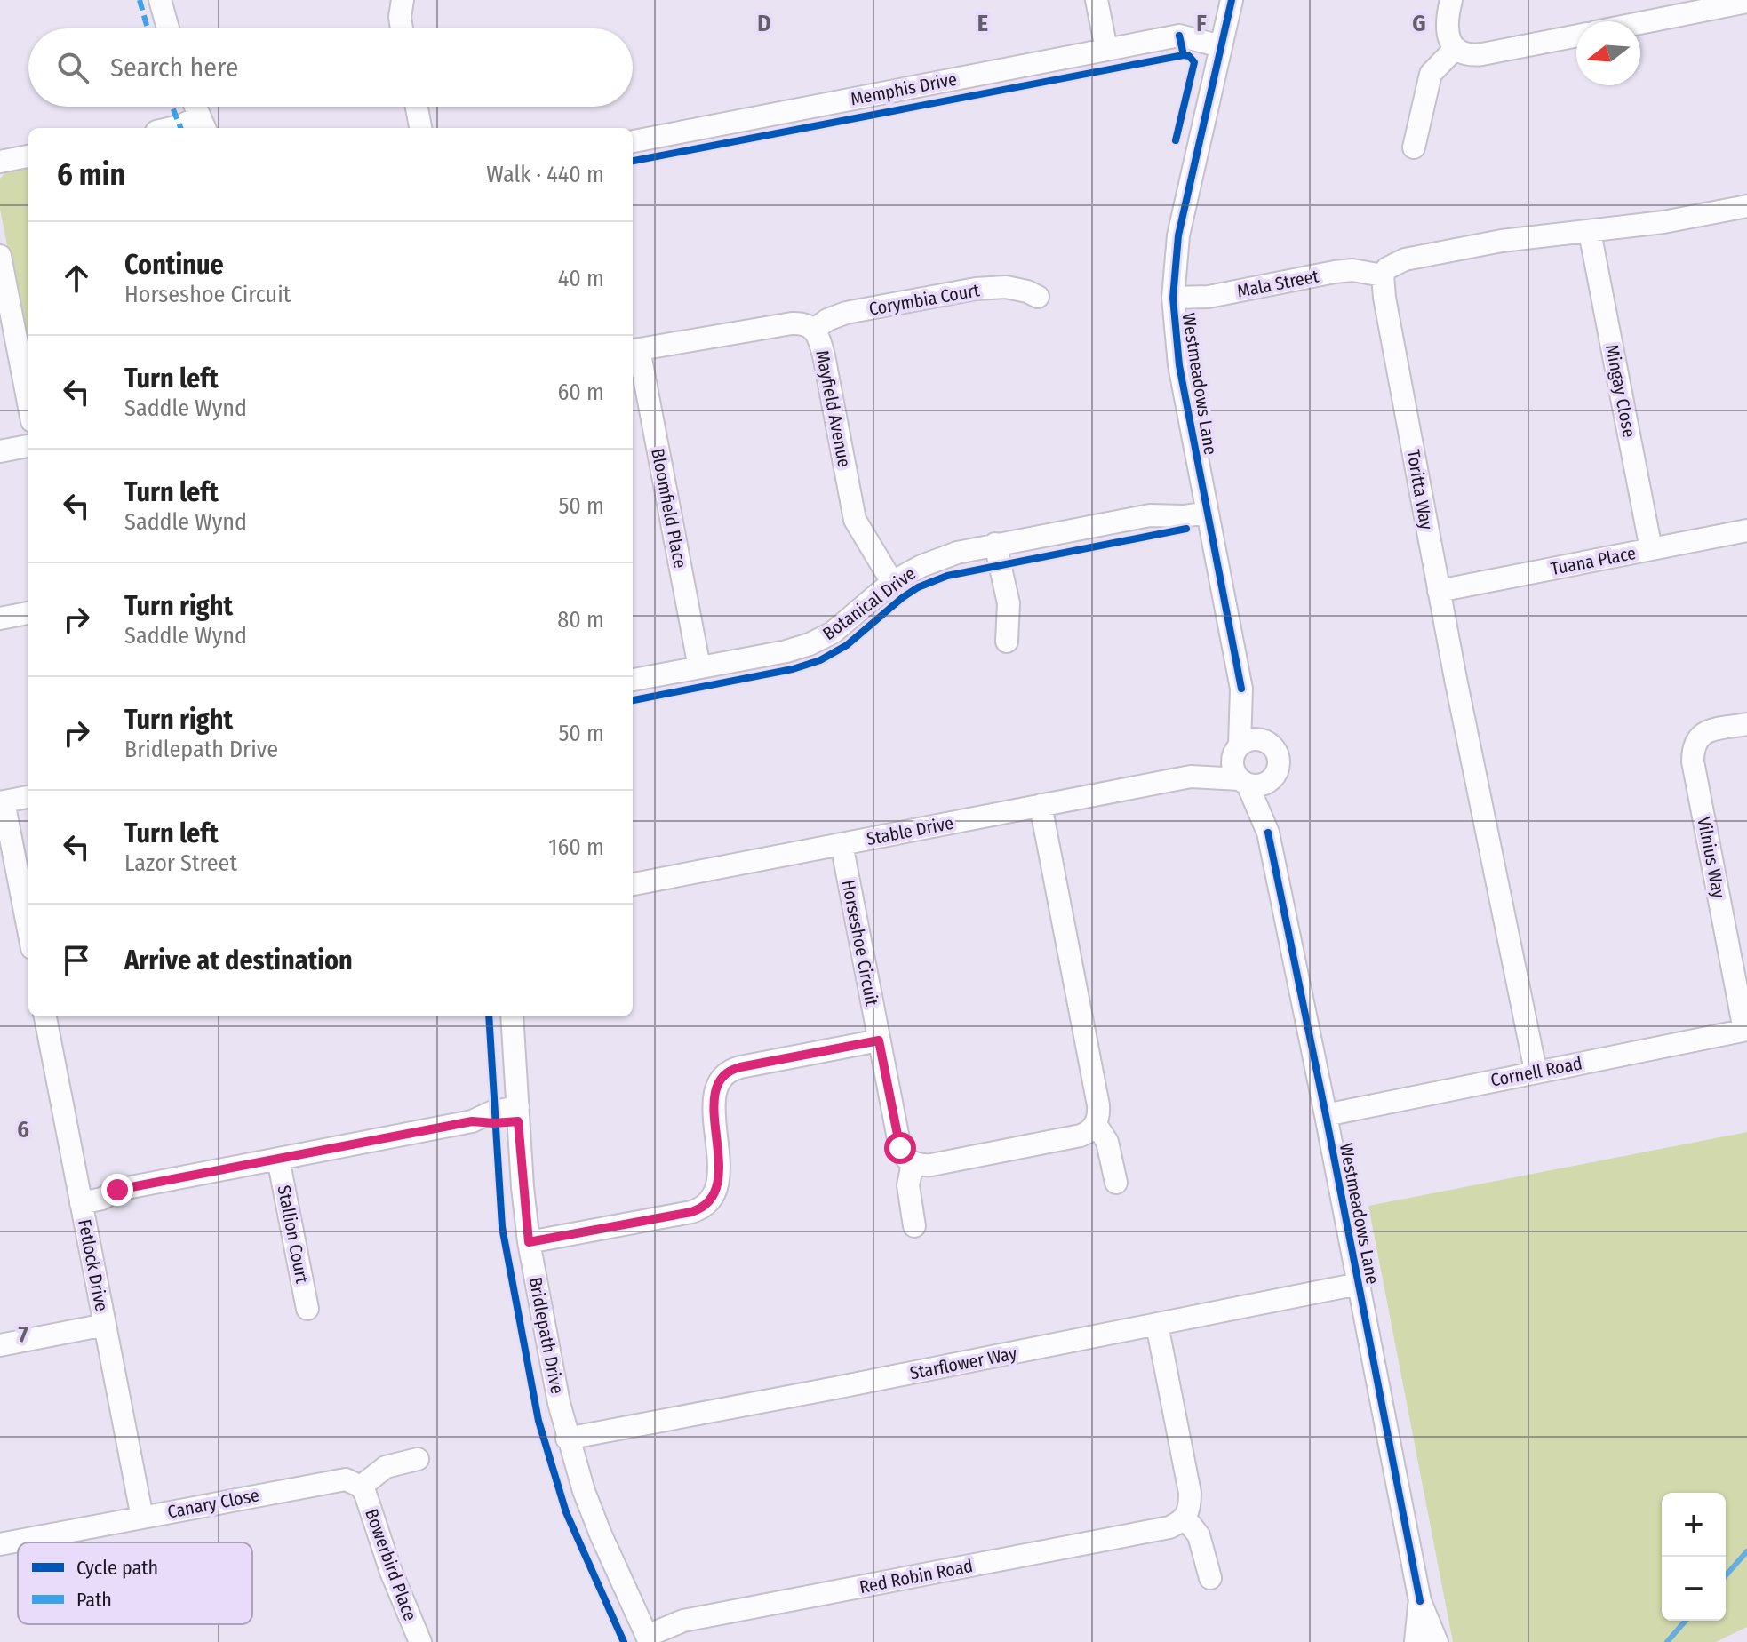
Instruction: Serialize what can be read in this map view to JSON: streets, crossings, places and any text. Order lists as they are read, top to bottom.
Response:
{
  "streets": {
    "street": [
      "Memphis Drive",
      "Mala Street",
      "Corymbia Court",
      "Westmeadows Lane",
      "Mingay Close",
      "Mayfield Avenue",
      "Toritta Way",
      "Bloomfield Place",
      "Tuana Place",
      "Botanical Drive",
      "Stable Drive",
      "Vilnius Way",
      "Horseshoe Circuit",
      "Cornell Road",
      "Stallion Court",
      "Fetlock Drive",
      "Bridlepath Drive",
      "Starflower Way",
      "Canary Close",
      "Bowerbird Place",
      "Red Robin Road"
    ]
  },
  "crossings": [
    ["Memphis Drive", "Westmeadows Lane"],
    ["Mala Street", "Westmeadows Lane"],
    ["Mala Street", "Toritta Way"],
    ["Corymbia Court", "Mayfield Avenue"],
    ["Westmeadows Lane", "Botanical Drive"],
    ["Westmeadows Lane", "Stable Drive"],
    ["Westmeadows Lane", "Cornell Road"],
    ["Westmeadows Lane", "Starflower Way"],
    ["Mingay Close", "Tuana Place"],
    ["Mayfield Avenue", "Bloomfield Place"],
    ["Mayfield Avenue", "Botanical Drive"],
    ["Toritta Way", "Tuana Place"],
    ["Toritta Way", "Cornell Road"],
    ["Bloomfield Place", "Botanical Drive"],
    ["Stable Drive", "Horseshoe Circuit"],
    ["Vilnius Way", "Cornell Road"],
    ["Fetlock Drive", "Canary Close"],
    ["Bridlepath Drive", "Starflower Way"],
    ["Bridlepath Drive", "Red Robin Road"],
    ["Canary Close", "Bowerbird Place"]
  ],
  "legend": ["Cycle path", "Path"],
  "north": "left",
  "page": {
    "search": "Search here",
    "heading": ["6 min", "Walk · 440 m"],
    "list": [
      ["Continue", "Horseshoe Circuit", "40 m"],
      ["Turn left", "Saddle Wynd", "60 m"],
      ["Turn left", "Saddle Wynd", "50 m"],
      ["Turn right", "Saddle Wynd", "80 m"],
      ["Turn right", "Bridlepath Drive", "50 m"],
      ["Turn left", "Lazor Street", "160 m"],
      "Arrive at destination"
    ],
    "map_buttons": ["+", "−"]
  },
  "grid": {
    "columns": [
      "D",
      "E",
      "F",
      "G"
    ],
    "rows": ["6", "7"]
  }
}
